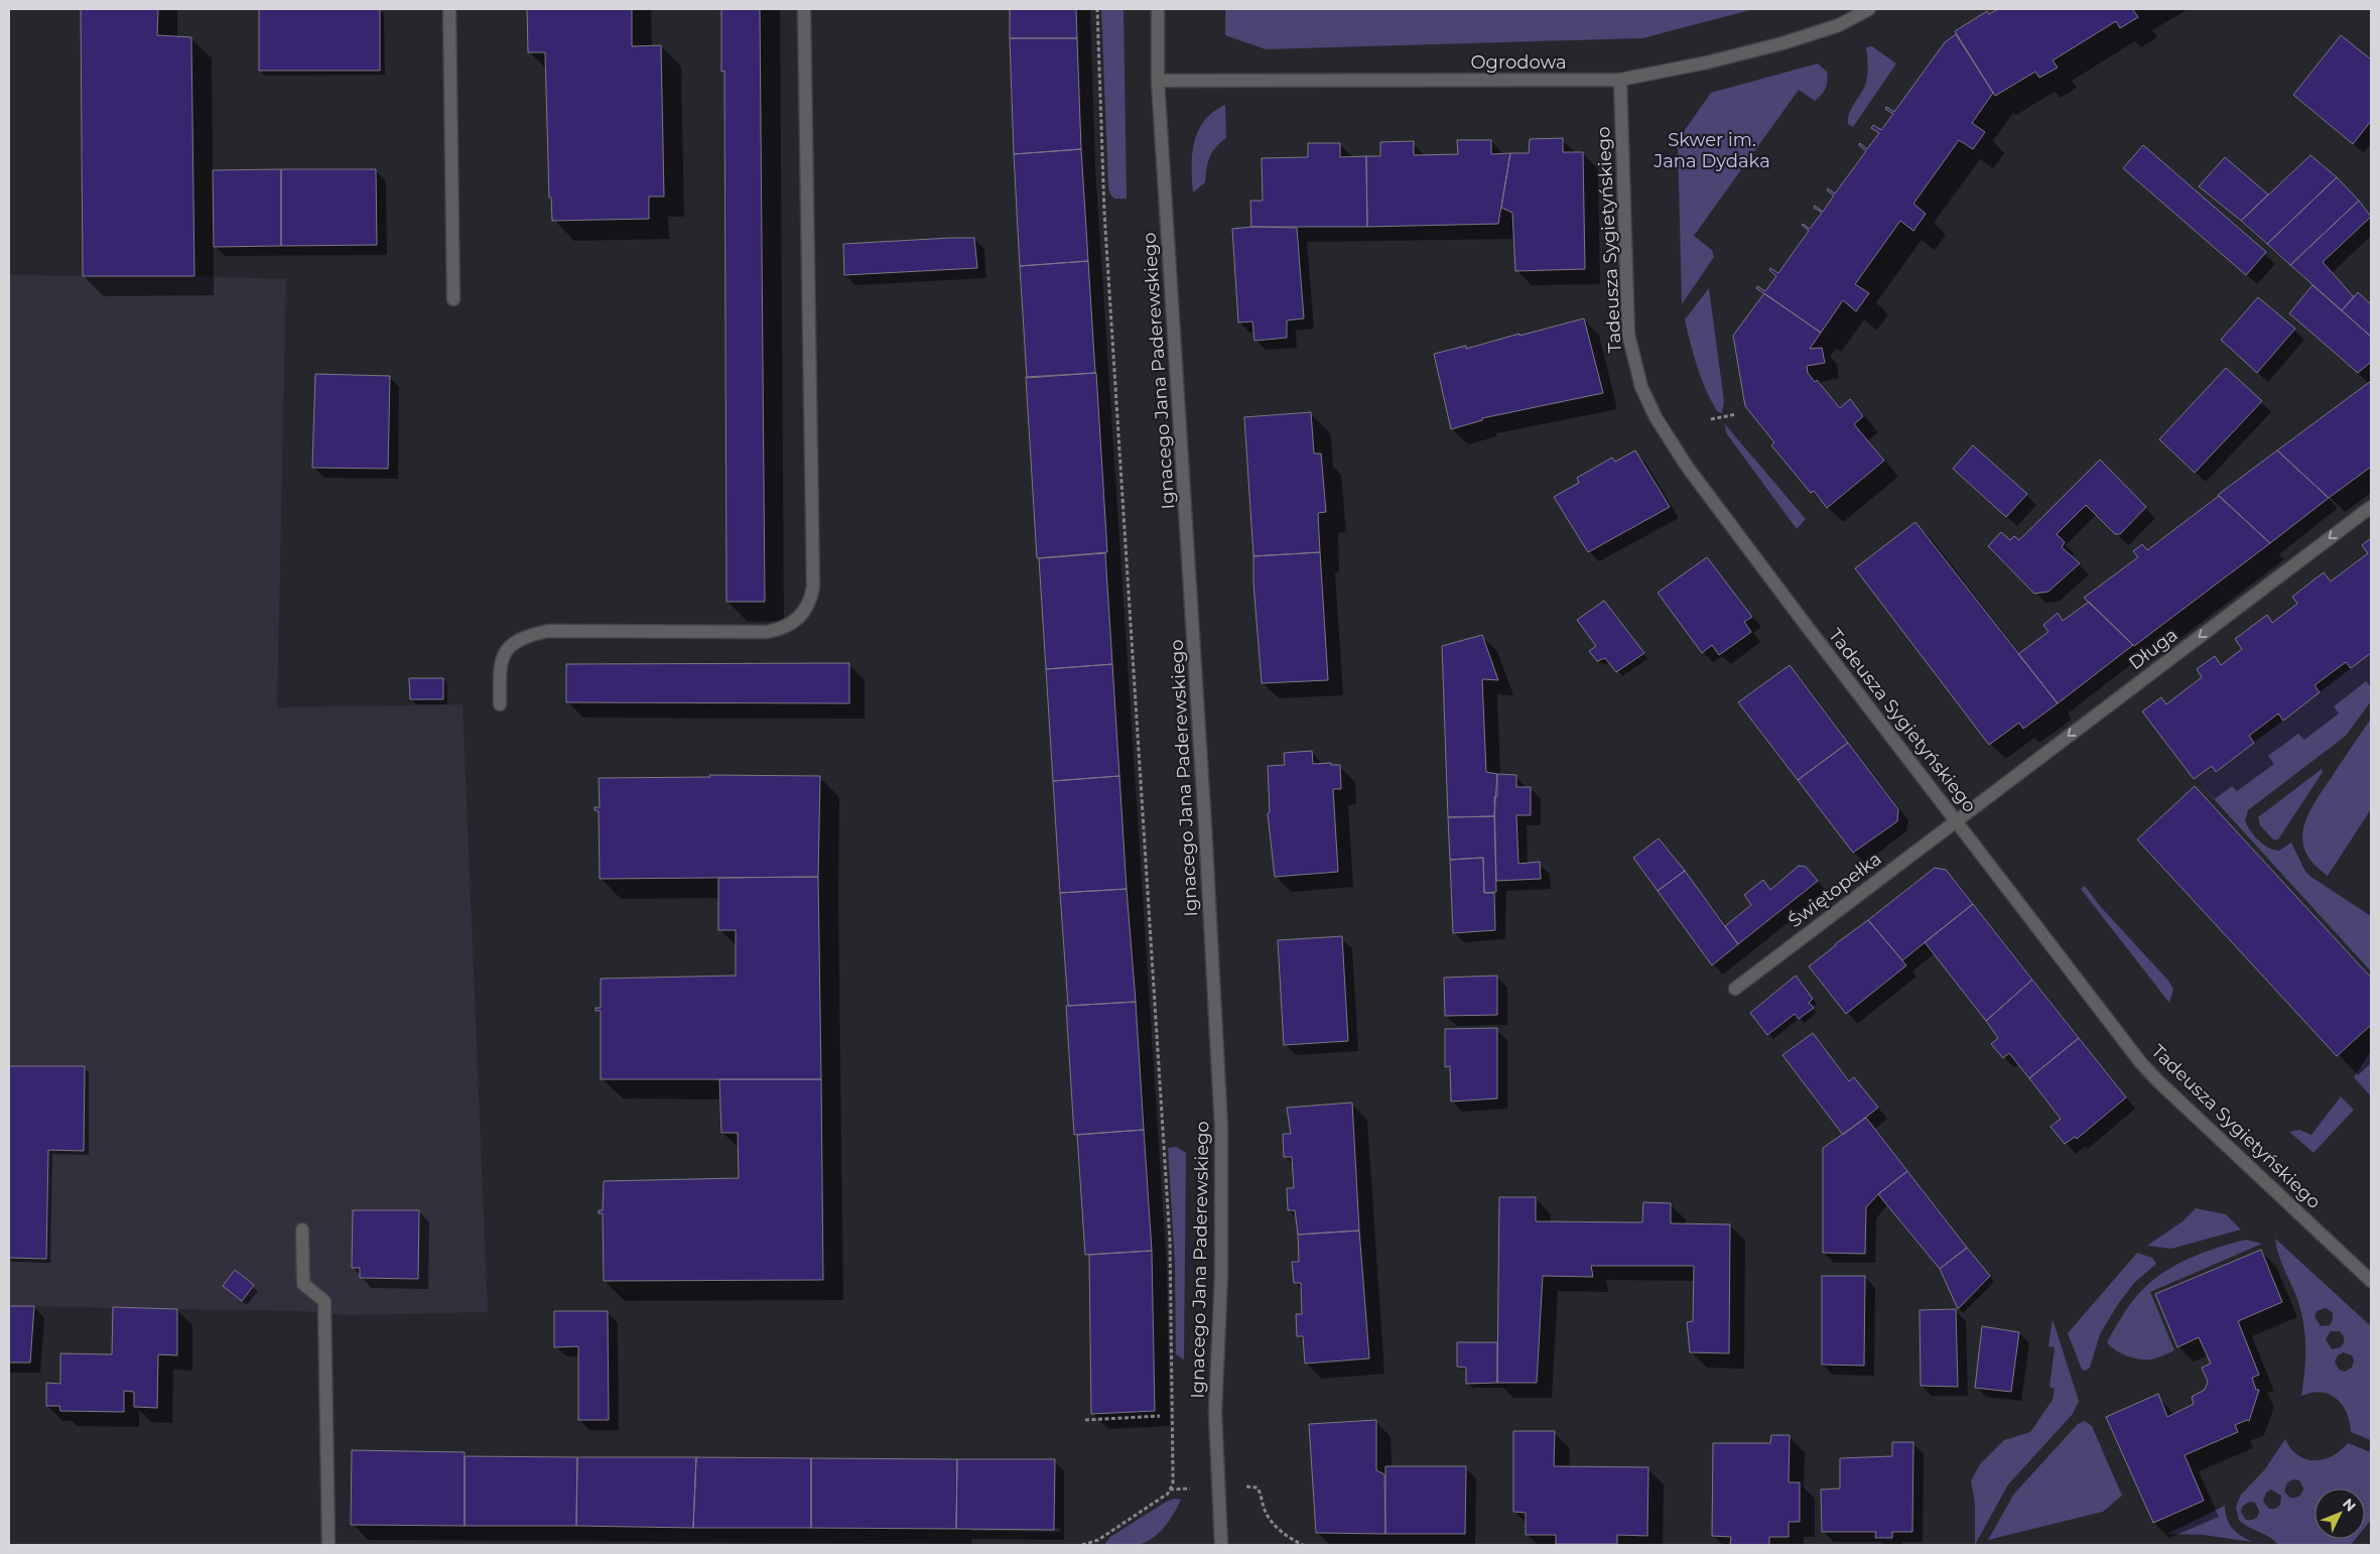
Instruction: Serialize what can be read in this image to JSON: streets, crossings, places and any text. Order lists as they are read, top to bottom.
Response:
{
  "streets": {
    "street": [
      "Ogrodowa",
      "Tadeusza Sygietyńskiego",
      "Ignacego Jana Paderewskiego",
      "Długa",
      "Świętopełka"
    ]
  },
  "crossings": [
    ["Ogrodowa", "Tadeusza Sygietyńskiego"],
    ["Ogrodowa", "Ignacego Jana Paderewskiego"],
    ["Tadeusza Sygietyńskiego", "Długa"],
    ["Tadeusza Sygietyńskiego", "Świętopełka"],
    ["Długa", "Świętopełka"]
  ],
  "one_way": ["Długa"],
  "parks": ["Skwer im. Jana Dydaka"],
  "north": "top right"
}
